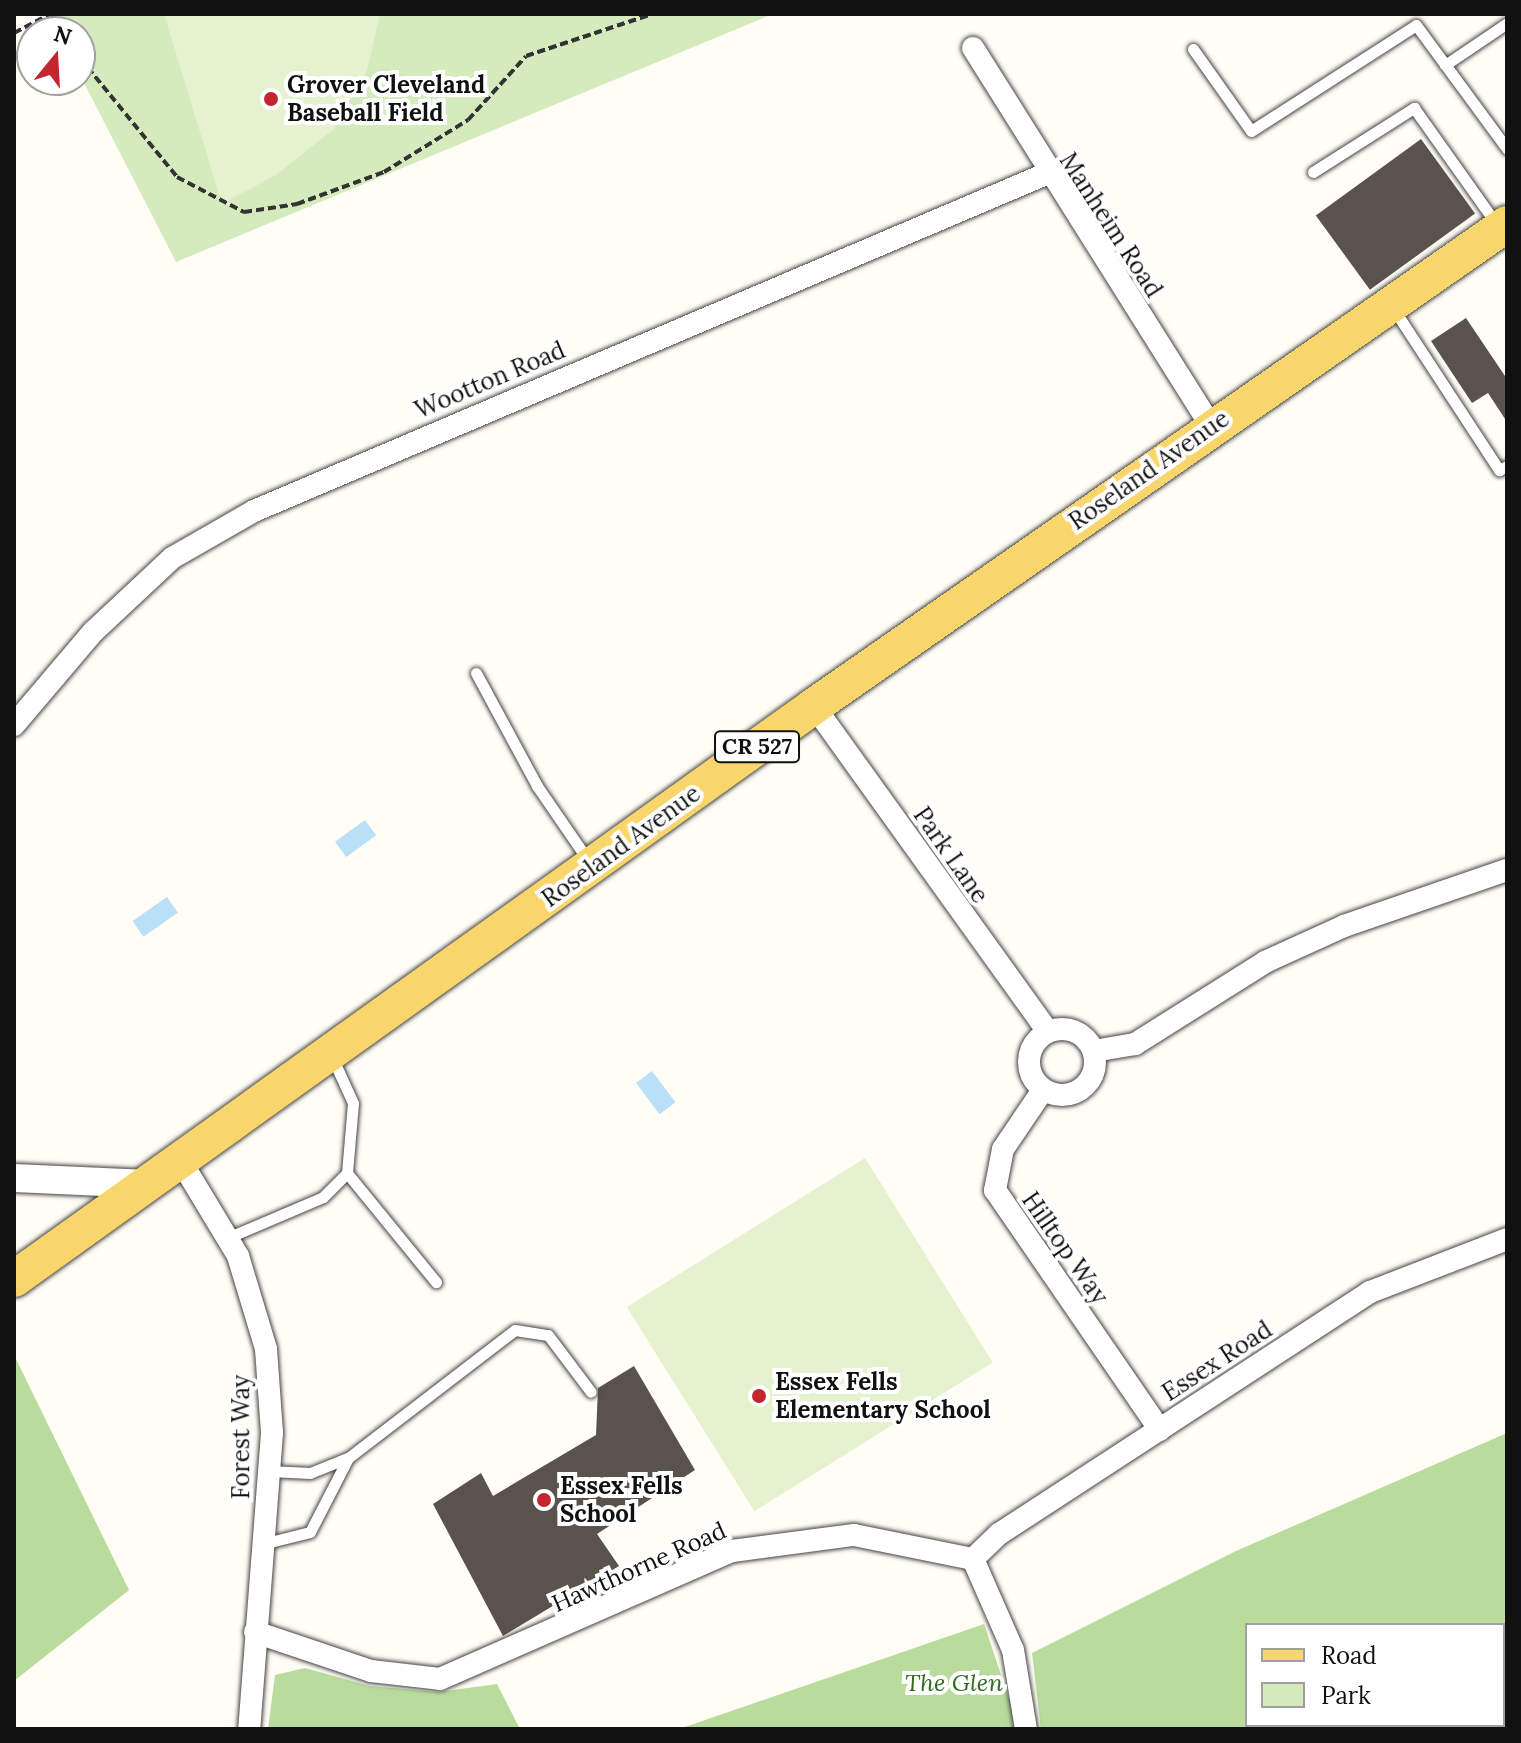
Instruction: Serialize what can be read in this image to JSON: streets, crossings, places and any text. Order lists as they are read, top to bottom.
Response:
{
  "streets": {
    "main road": ["Roseland Avenue", "CR 527"],
    "street": [
      "Manheim Road",
      "Wootton Road",
      "Park Lane",
      "Hilltop Way",
      "Essex Road",
      "Forest Way",
      "Hawthorne Road"
    ]
  },
  "crossings": [
    ["Manheim Road", "Wootton Road"],
    ["Manheim Road", "Roseland Avenue"],
    ["Roseland Avenue", "Park Lane"],
    ["Roseland Avenue", "Forest Way"],
    ["Park Lane", "Hilltop Way"],
    ["Hilltop Way", "Essex Road"],
    ["Essex Road", "Hawthorne Road"],
    ["Forest Way", "Hawthorne Road"]
  ],
  "parks": ["The Glen"],
  "places": ["Grover Cleveland Baseball Field", "Essex Fells Elementary School", "Essex Fells School"],
  "legend": ["Road", "Park"],
  "north": "top"
}
